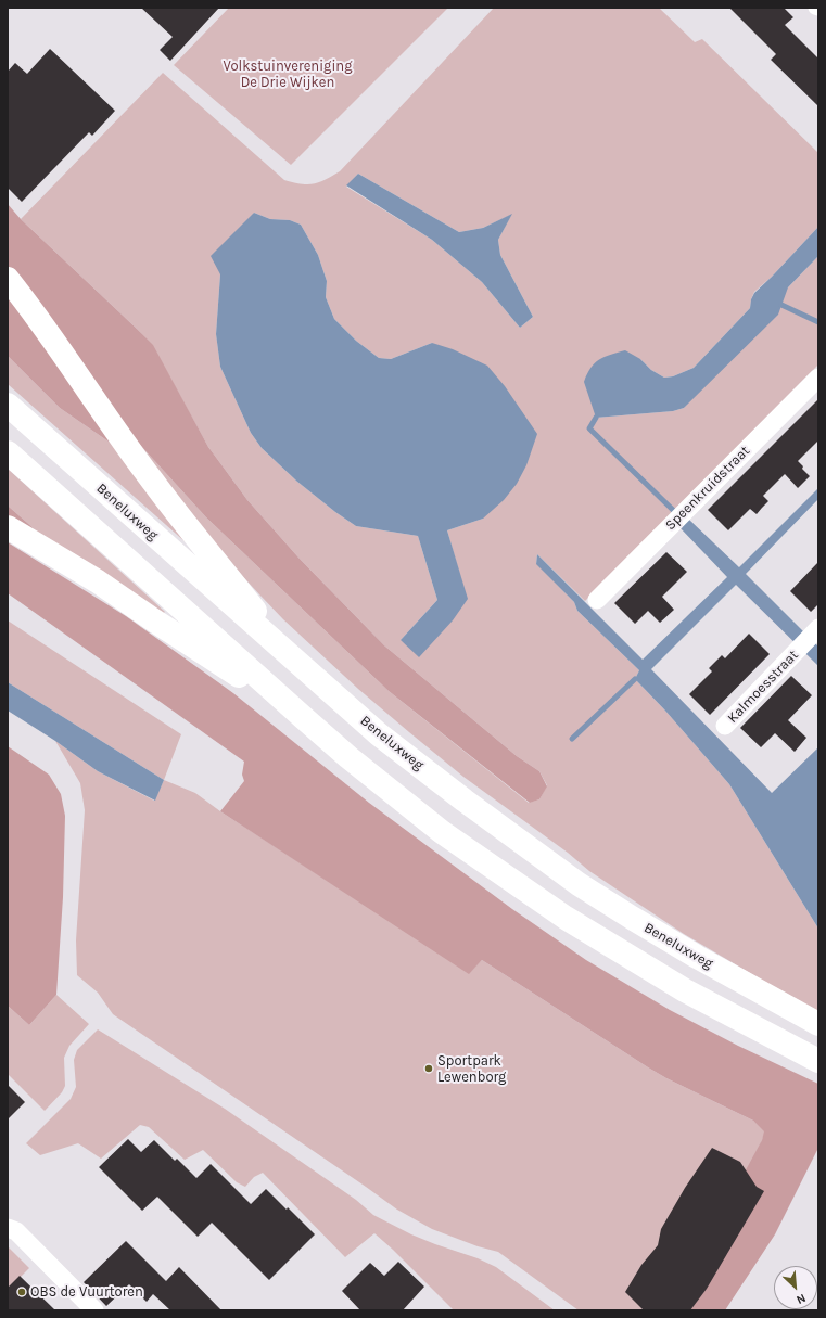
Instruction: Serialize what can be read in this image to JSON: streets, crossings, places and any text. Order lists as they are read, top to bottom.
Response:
{
  "streets": {
    "highway": ["Beneluxweg"],
    "street": ["Speenkruidstraat", "Kalmoesstraat"]
  },
  "parks": ["Volkstuinvereniging De Drie Wijken"],
  "places": ["Sportpark Lewenborg", "OBS de Vuurtoren"],
  "north": "bottom right"
}
